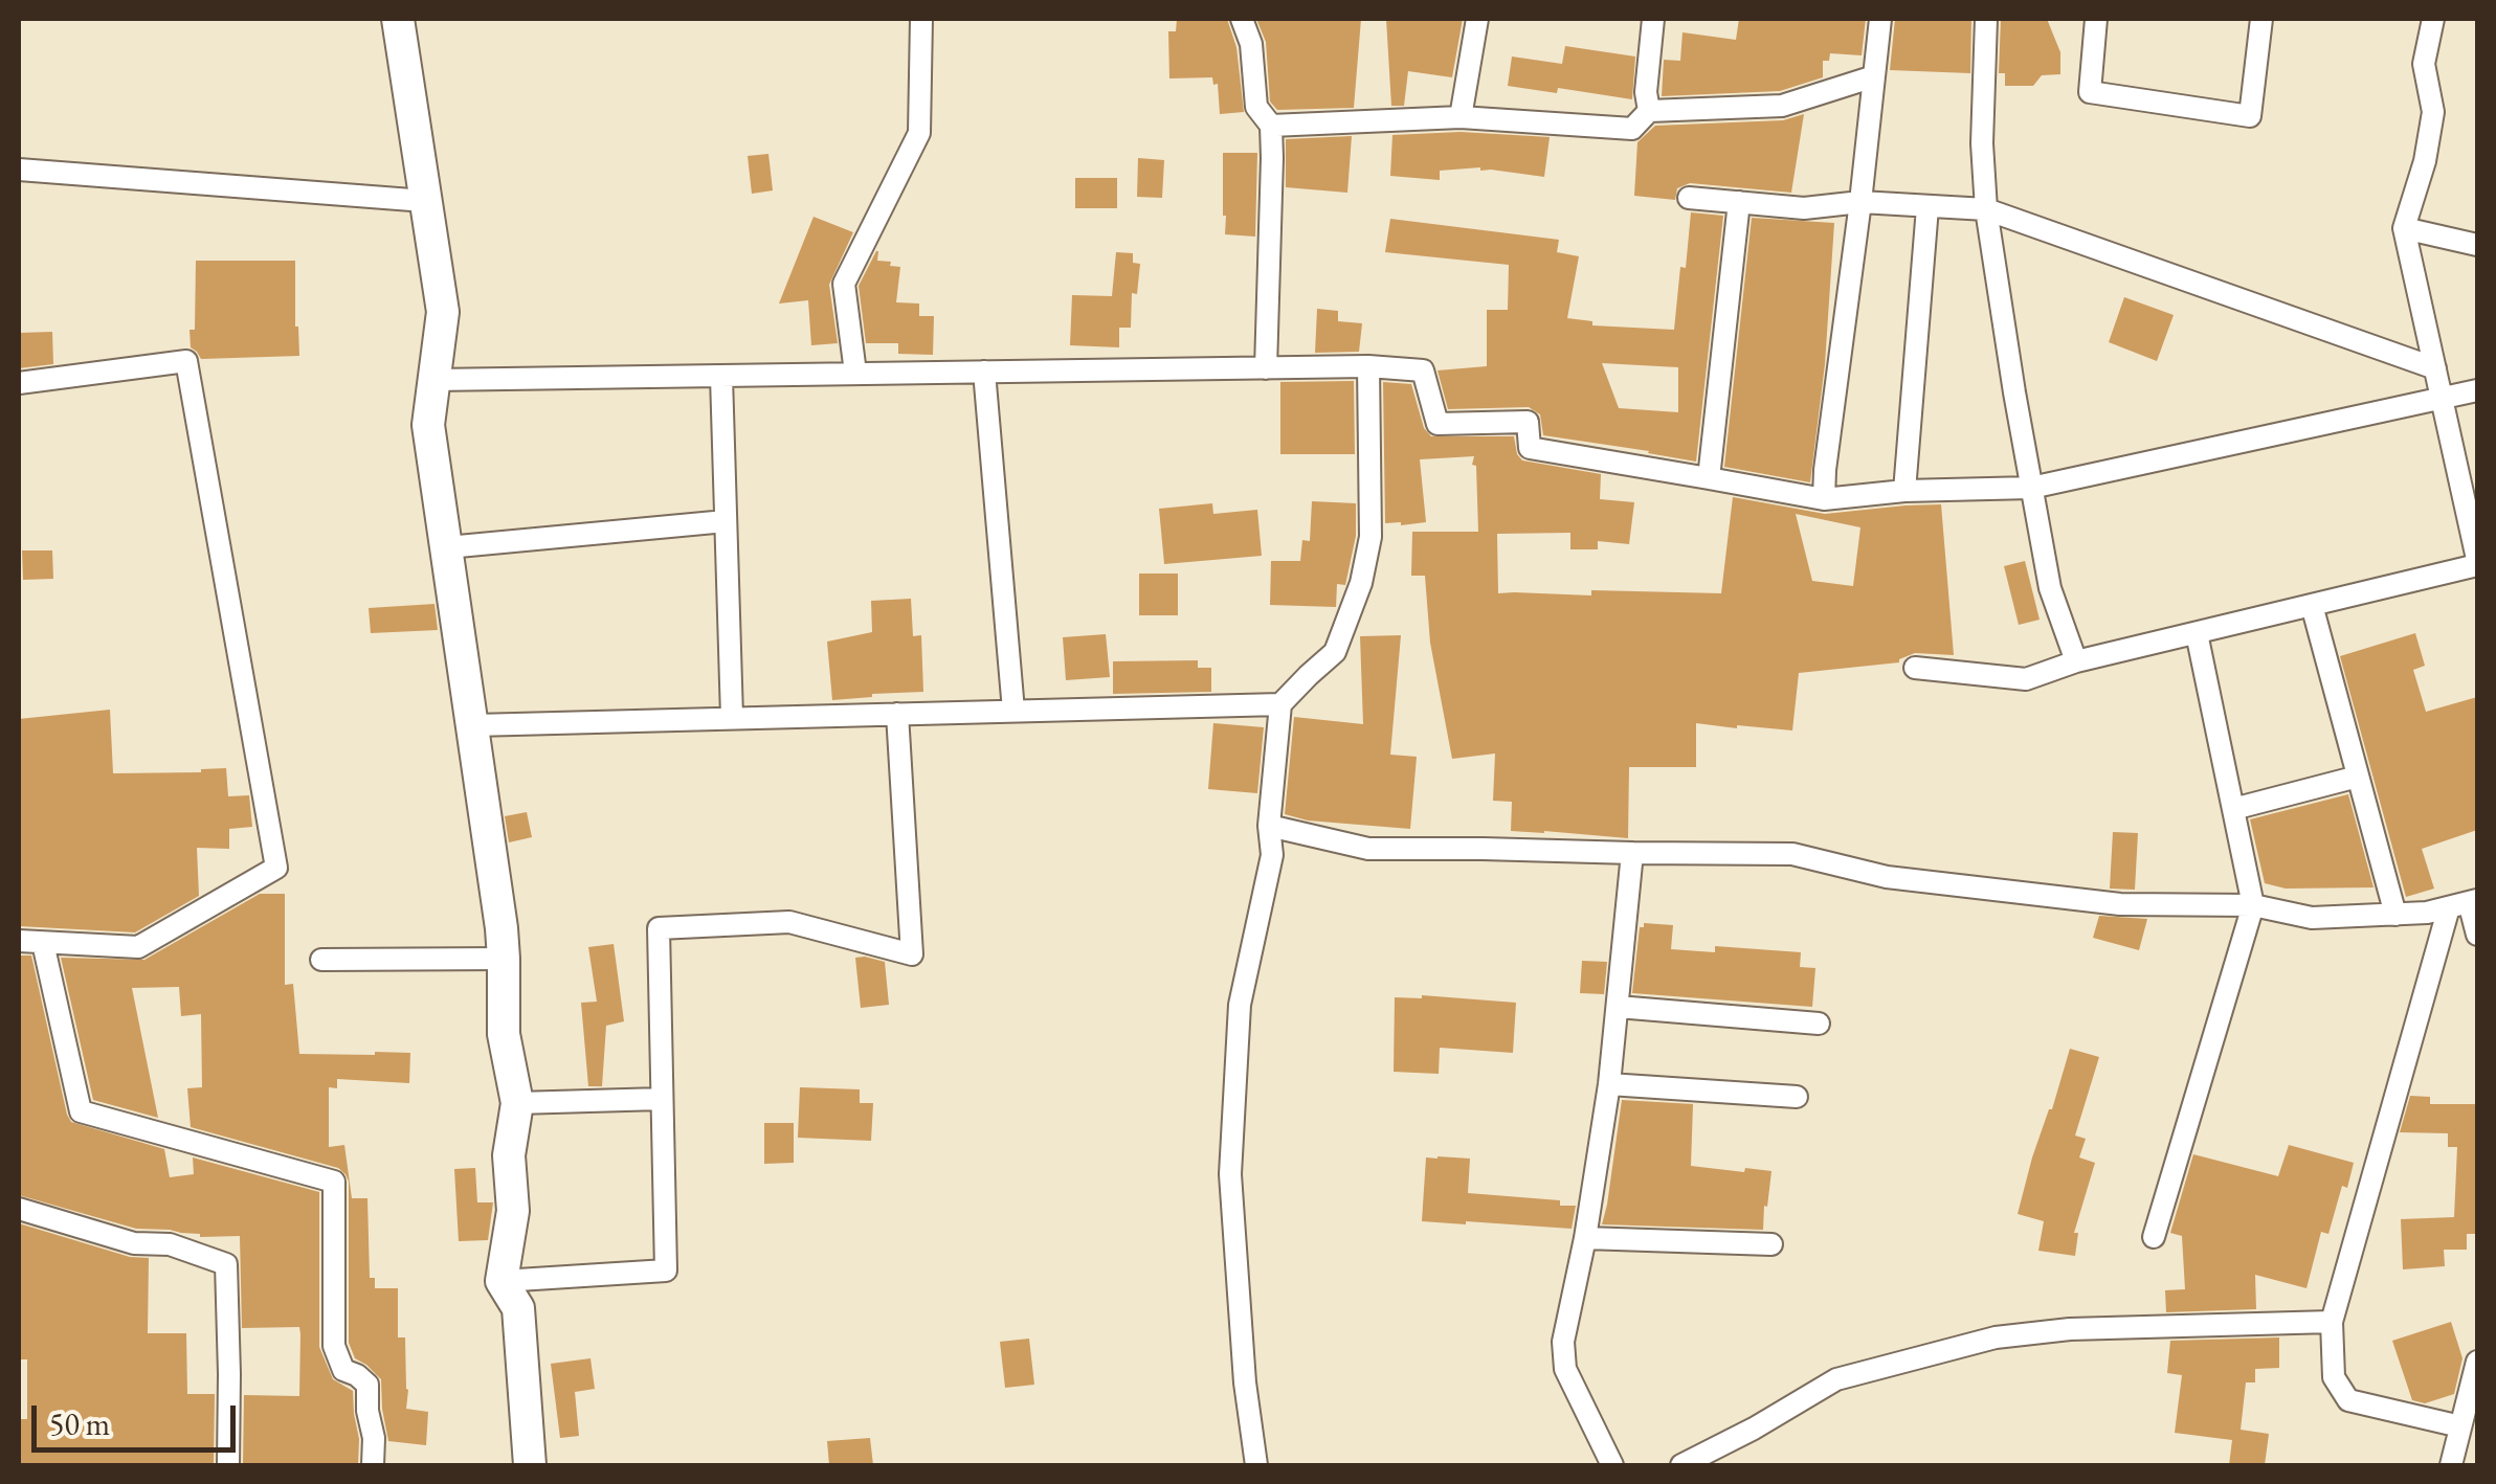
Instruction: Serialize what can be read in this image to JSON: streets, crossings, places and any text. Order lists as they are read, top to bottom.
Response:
{
  "scale_bar": "50 m"
}
